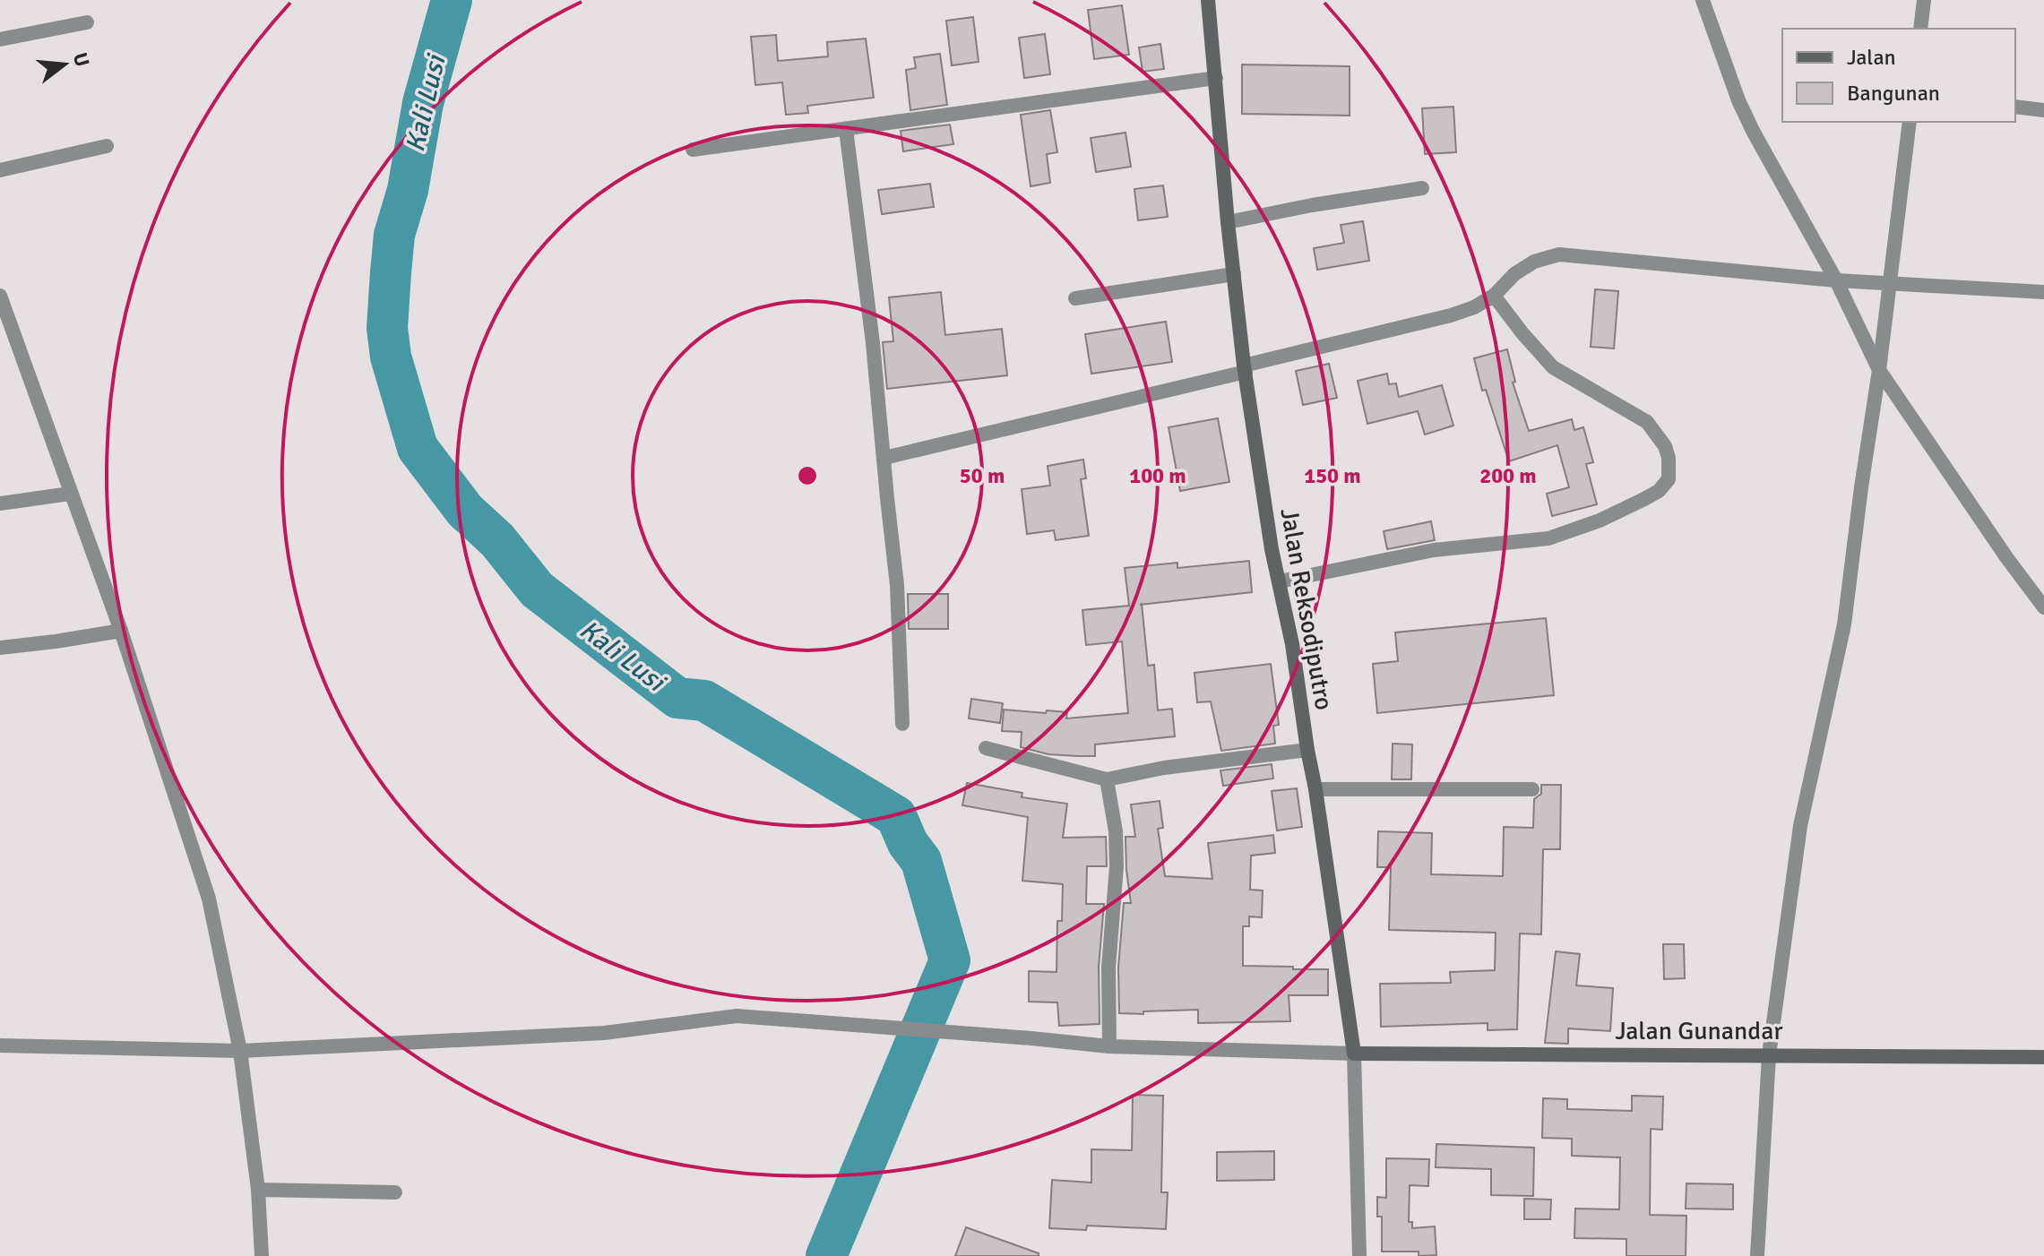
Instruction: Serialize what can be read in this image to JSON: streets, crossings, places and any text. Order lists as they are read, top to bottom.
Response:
{
  "streets": {
    "main road": ["Jalan Reksodiputro", "Jalan Gunandar"]
  },
  "crossings": [
    ["Jalan Reksodiputro", "Jalan Gunandar"]
  ],
  "water": ["Kali Lusi"],
  "legend": ["Jalan", "Bangunan"],
  "north": "right",
  "rings": [
    "50 m",
    "100 m",
    "150 m",
    "200 m"
  ]
}
